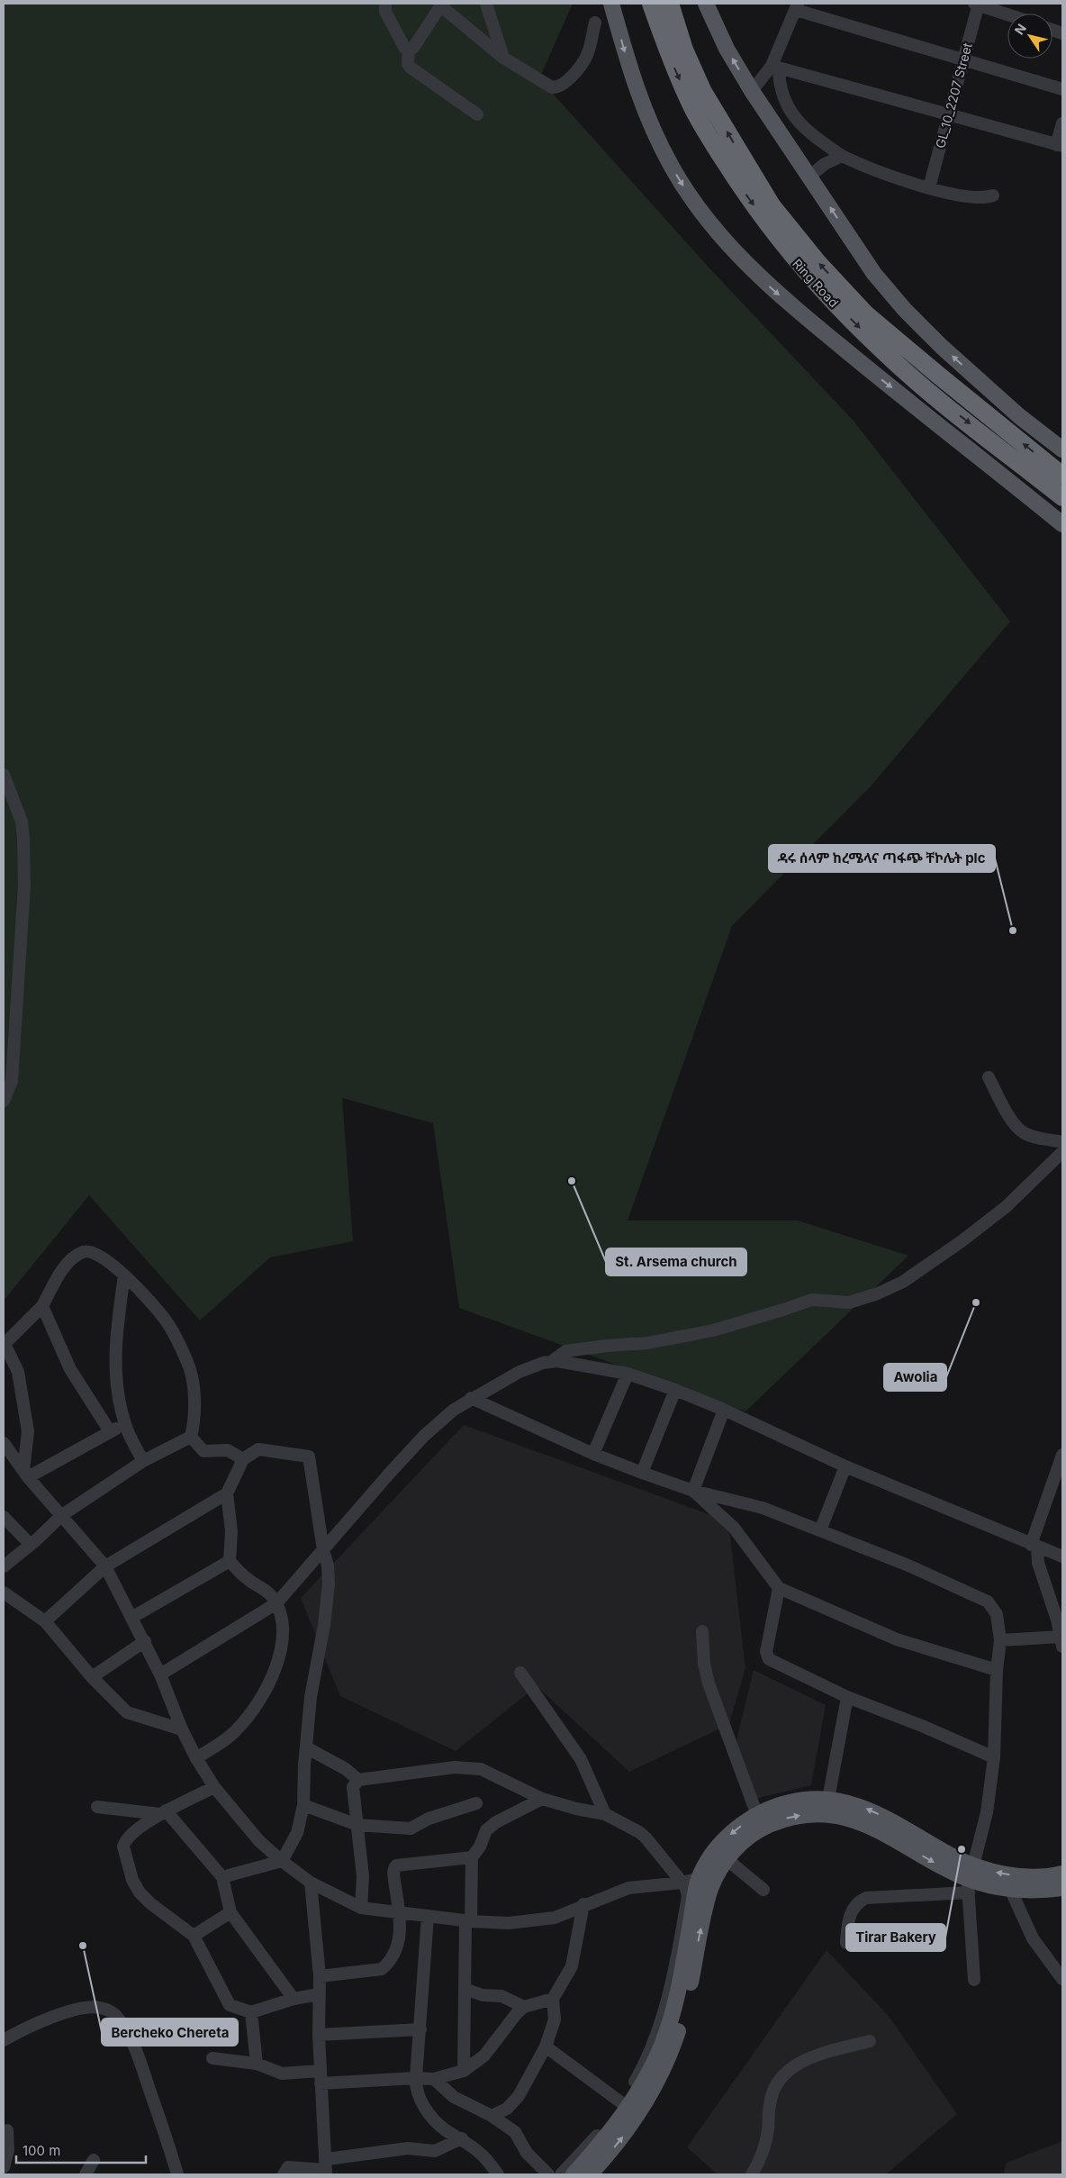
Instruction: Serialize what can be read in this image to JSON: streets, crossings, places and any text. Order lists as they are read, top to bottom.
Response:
{
  "streets": {
    "highway": ["Ring Road"],
    "street": ["GL_10_2207 Street"]
  },
  "places": [
    "ዳሩ ሰላም ከረሜላና ጣፋጭ ቸኮሌት plc",
    "St. Arsema church",
    "Awolia",
    "Tirar Bakery",
    "Bercheko Chereta"
  ],
  "scale_bar": "100 m",
  "north": "top left"
}
